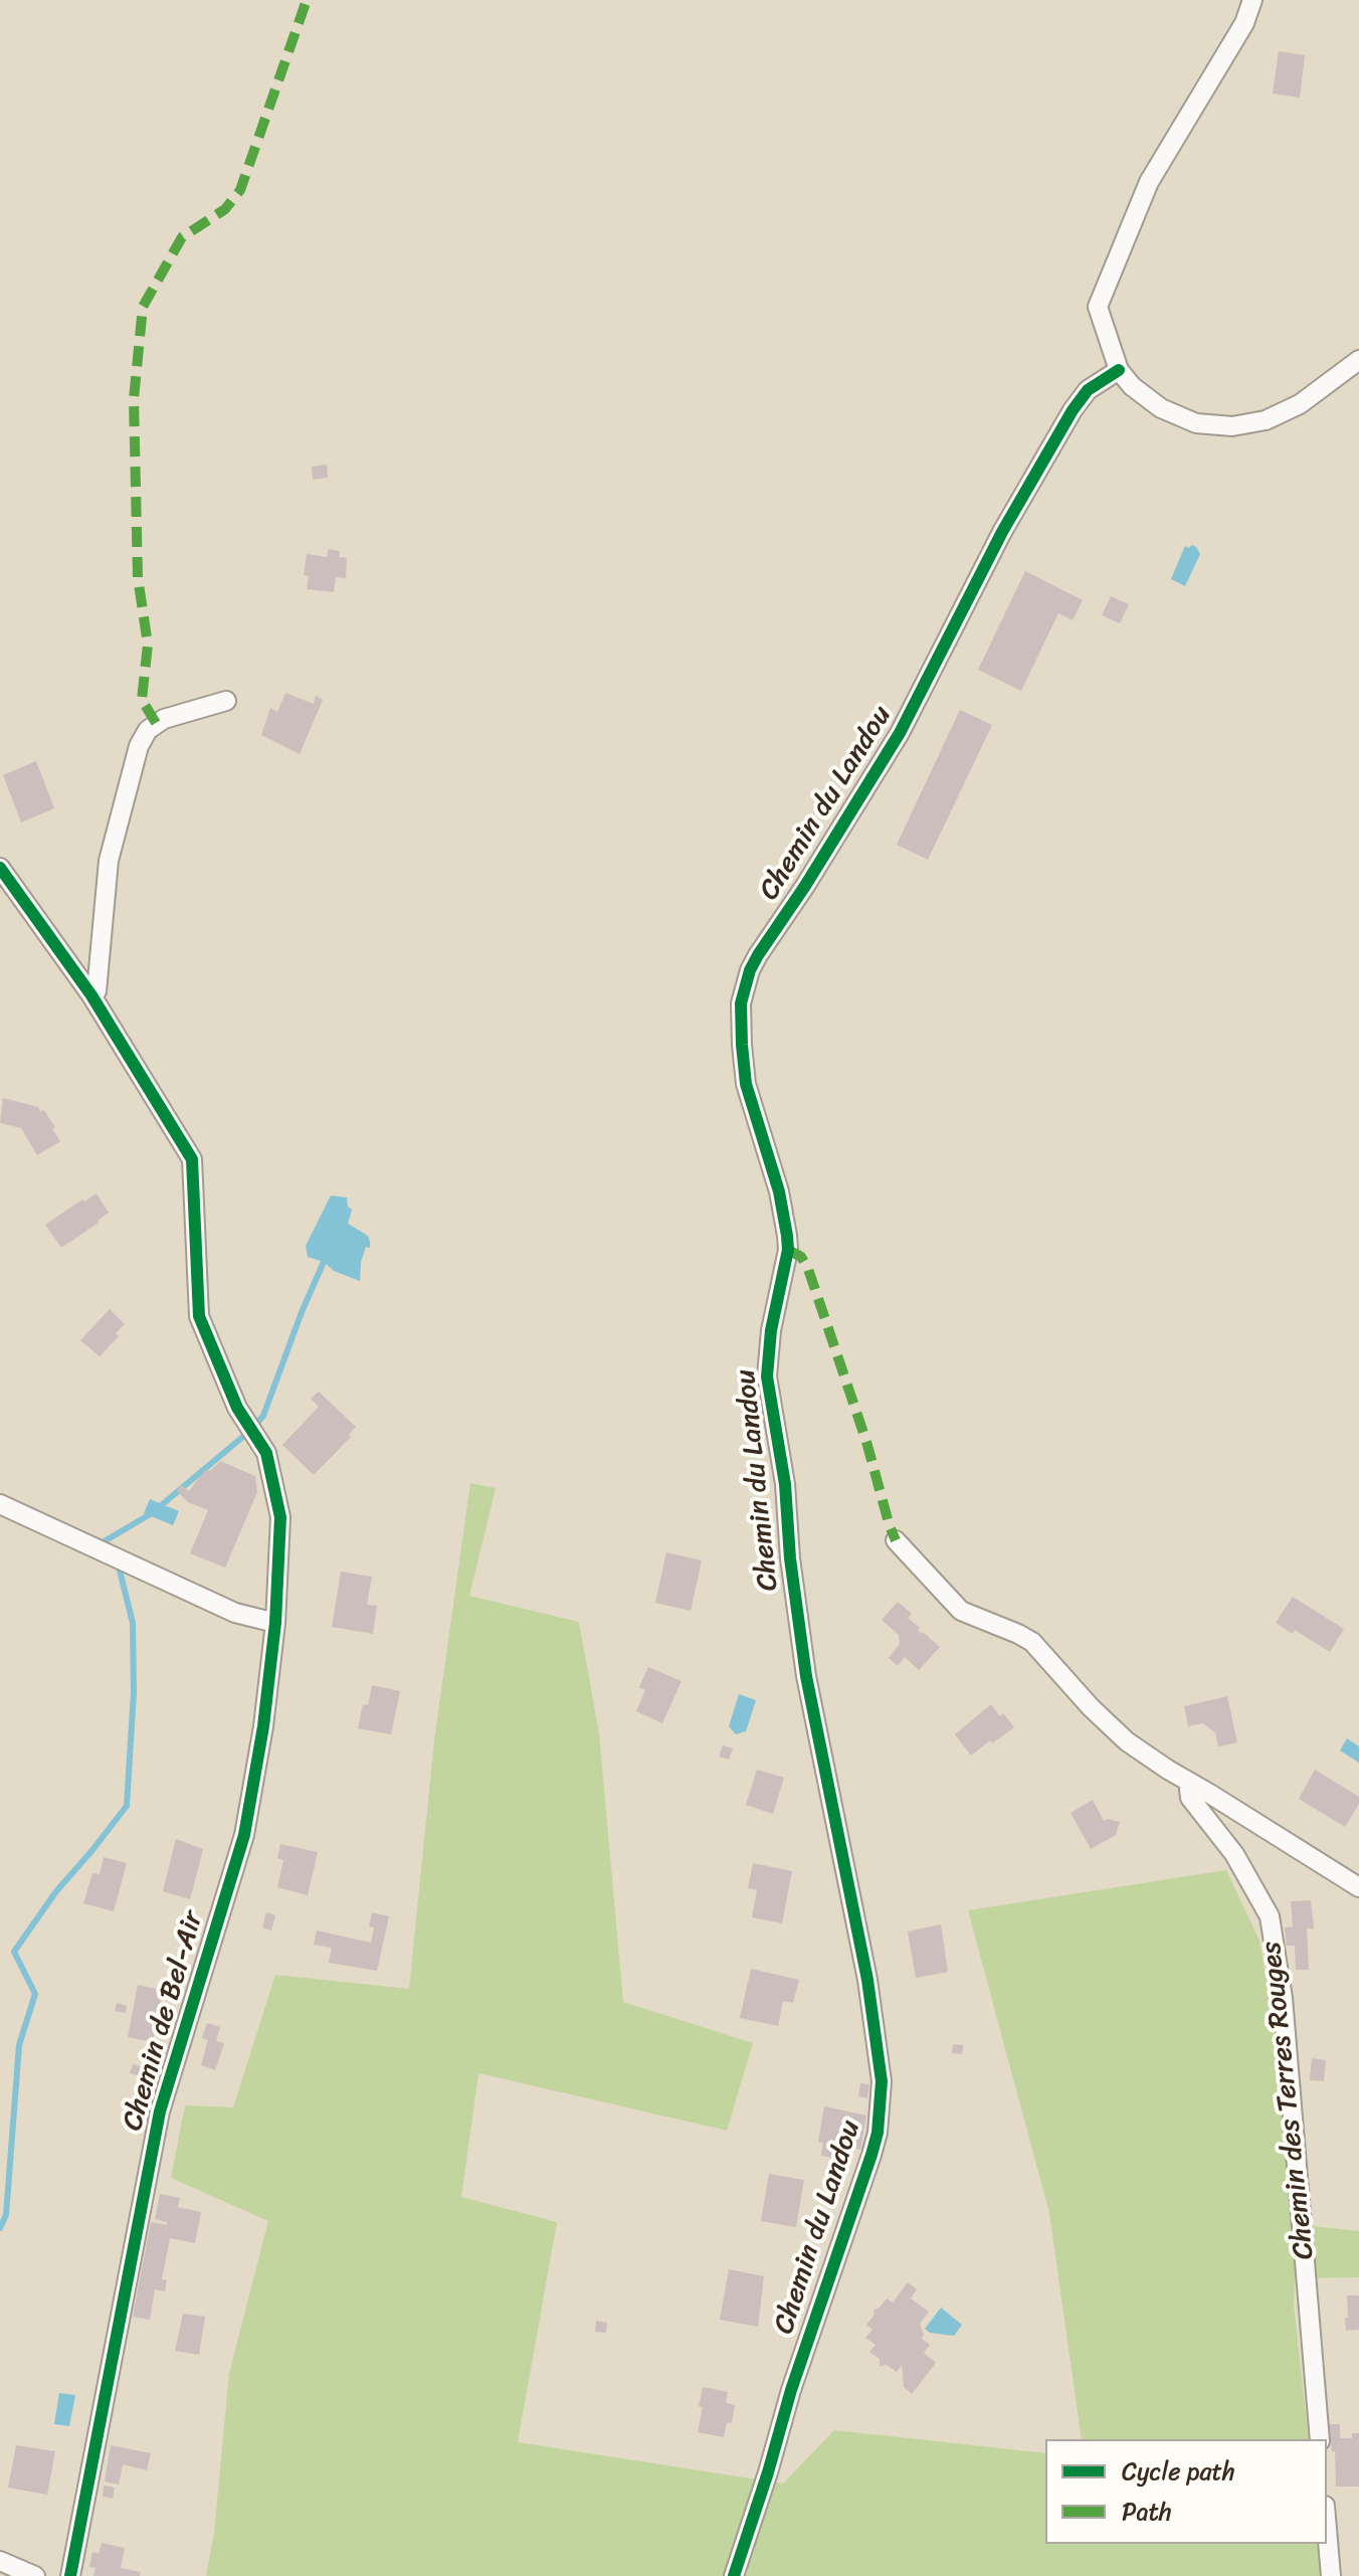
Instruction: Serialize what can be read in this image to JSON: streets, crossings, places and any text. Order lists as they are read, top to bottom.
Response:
{
  "streets": {
    "street": ["Chemin du Landou", "Chemin de Bel-Air", "Chemin des Terres Rouges"]
  },
  "legend": ["Cycle path", "Path"]
}
